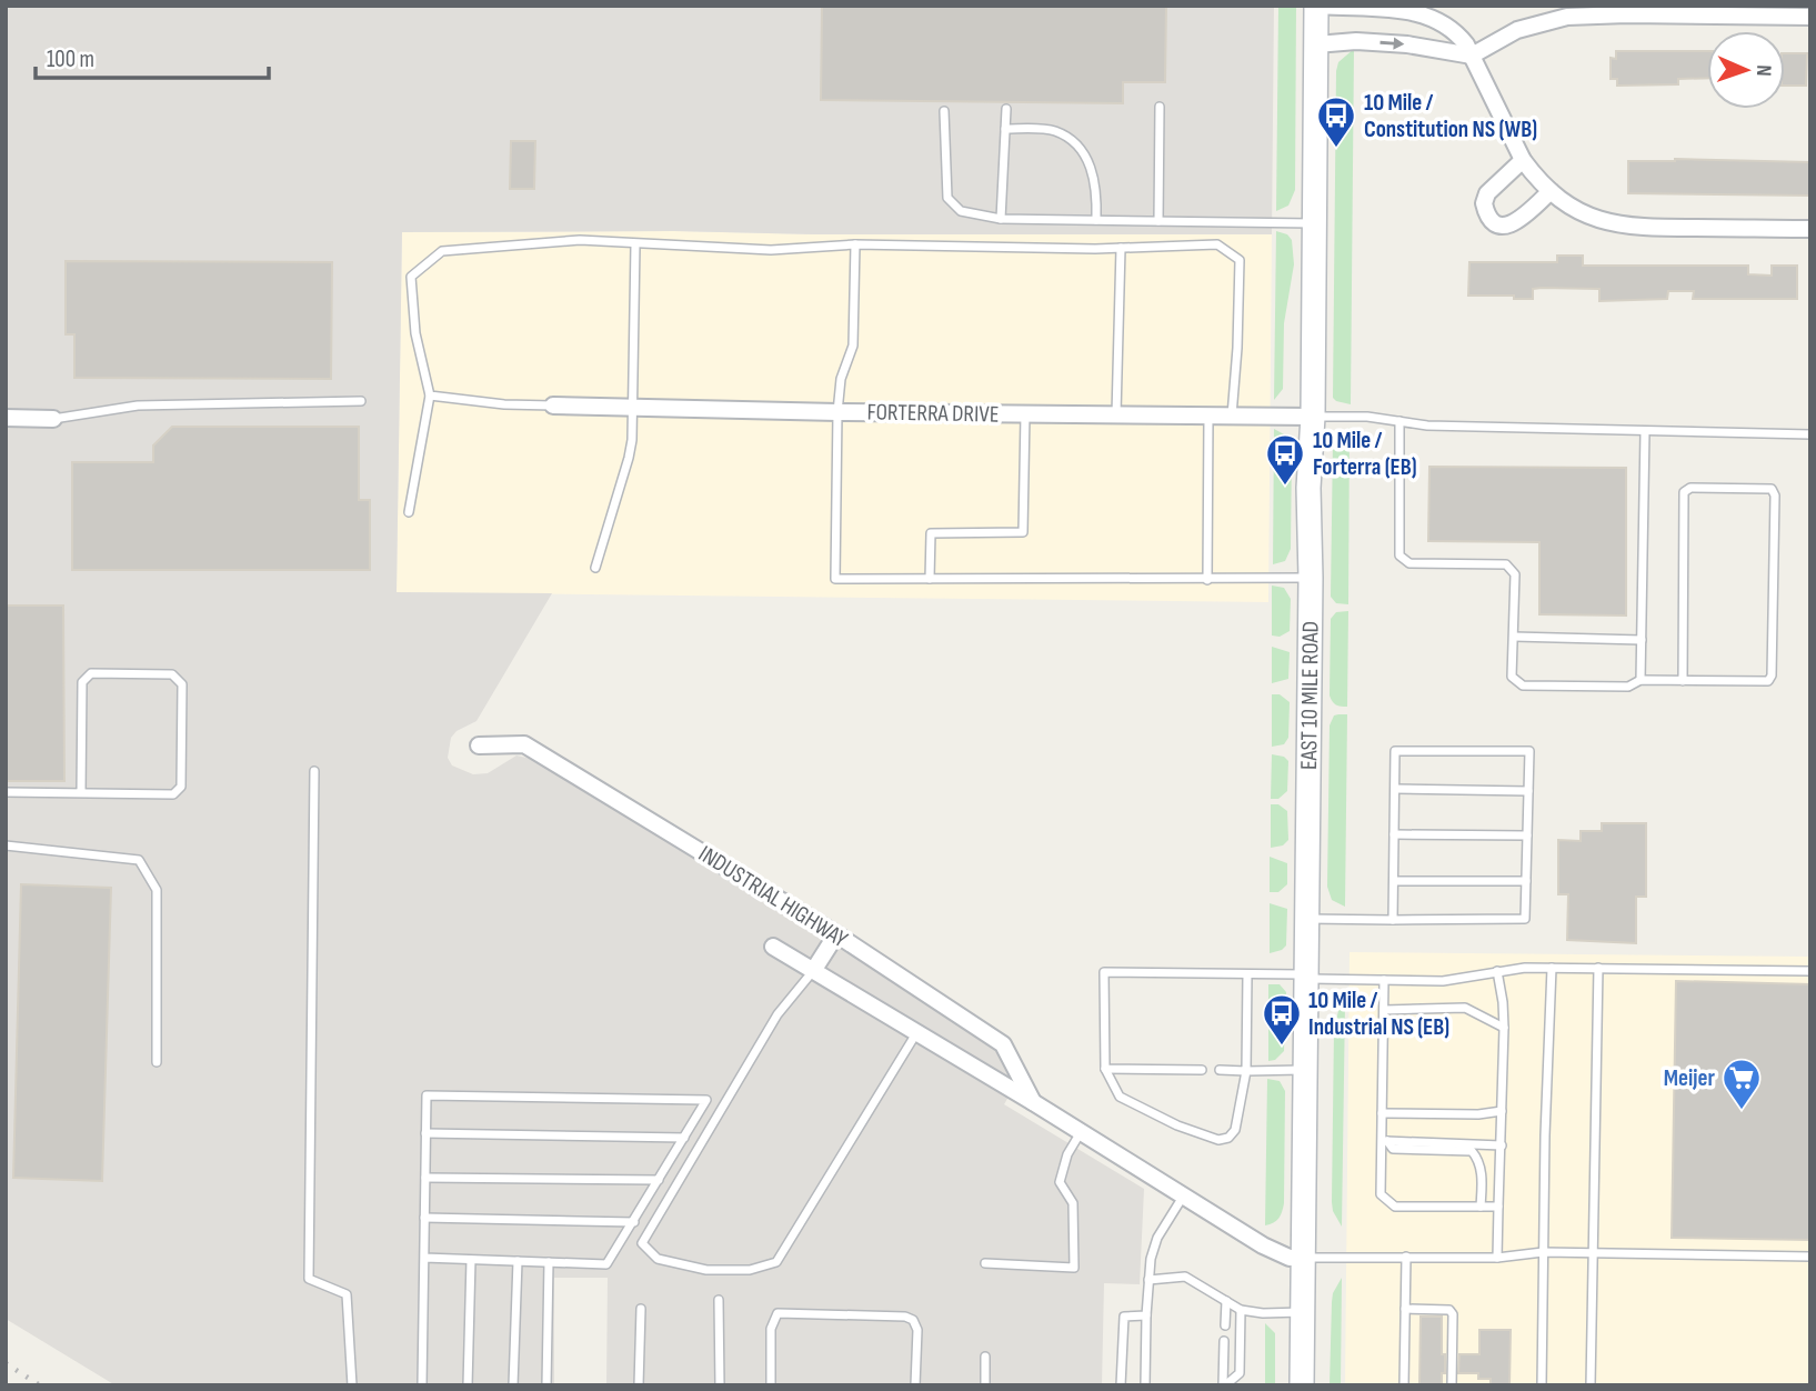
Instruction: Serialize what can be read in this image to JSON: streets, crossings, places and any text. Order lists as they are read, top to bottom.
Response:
{
  "streets": {
    "main road": ["EAST 10 MILE ROAD"],
    "street": ["FORTERRA DRIVE", "INDUSTRIAL HIGHWAY"]
  },
  "crossings": [
    ["FORTERRA DRIVE", "EAST 10 MILE ROAD"],
    ["EAST 10 MILE ROAD", "INDUSTRIAL HIGHWAY"]
  ],
  "places": {
    "bus stop": ["10 Mile / Constitution NS (WB)", "10 Mile / Forterra (EB)", "10 Mile / Industrial NS (EB)"],
    "supermarket": ["Meijer"]
  },
  "scale_bar": "100 m",
  "north": "right"
}
